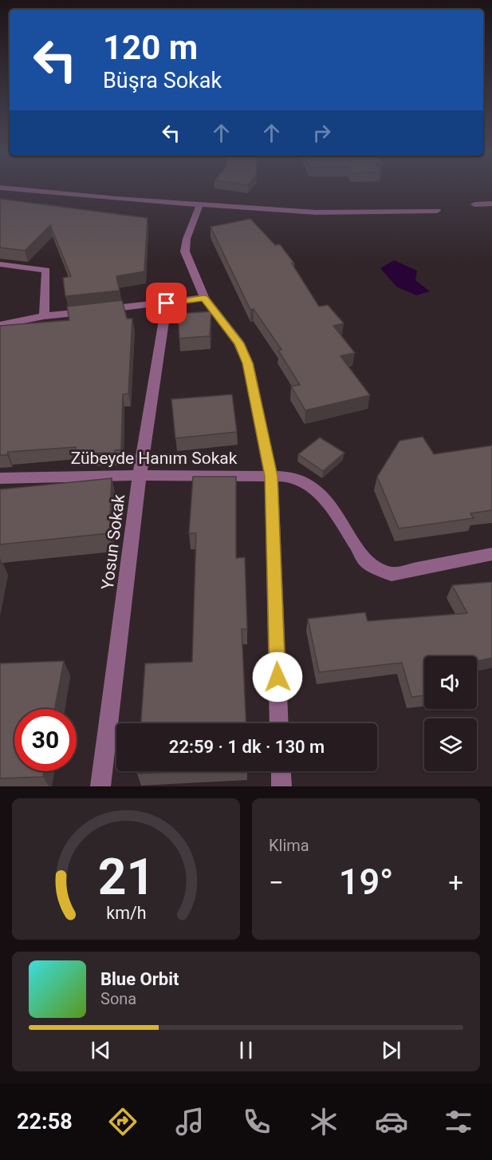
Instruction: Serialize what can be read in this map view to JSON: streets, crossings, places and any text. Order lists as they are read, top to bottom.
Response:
{
  "streets": {
    "street": ["Zübeyde Hanım Sokak", "Yosun Sokak"]
  },
  "crossings": [
    ["Zübeyde Hanım Sokak", "Yosun Sokak"]
  ],
  "page": {
    "turn": ["120 m", "Büşra Sokak"],
    "limit": "30",
    "trip": "22:59 · 1 dk · 130 m",
    "tile": "Klima",
    "heat": ["−", "19°", "+"],
    "song": ["Blue Orbit", "Sona"],
    "tabs": "22:58",
    "gauge": ["21", "km/h"]
  }
}
